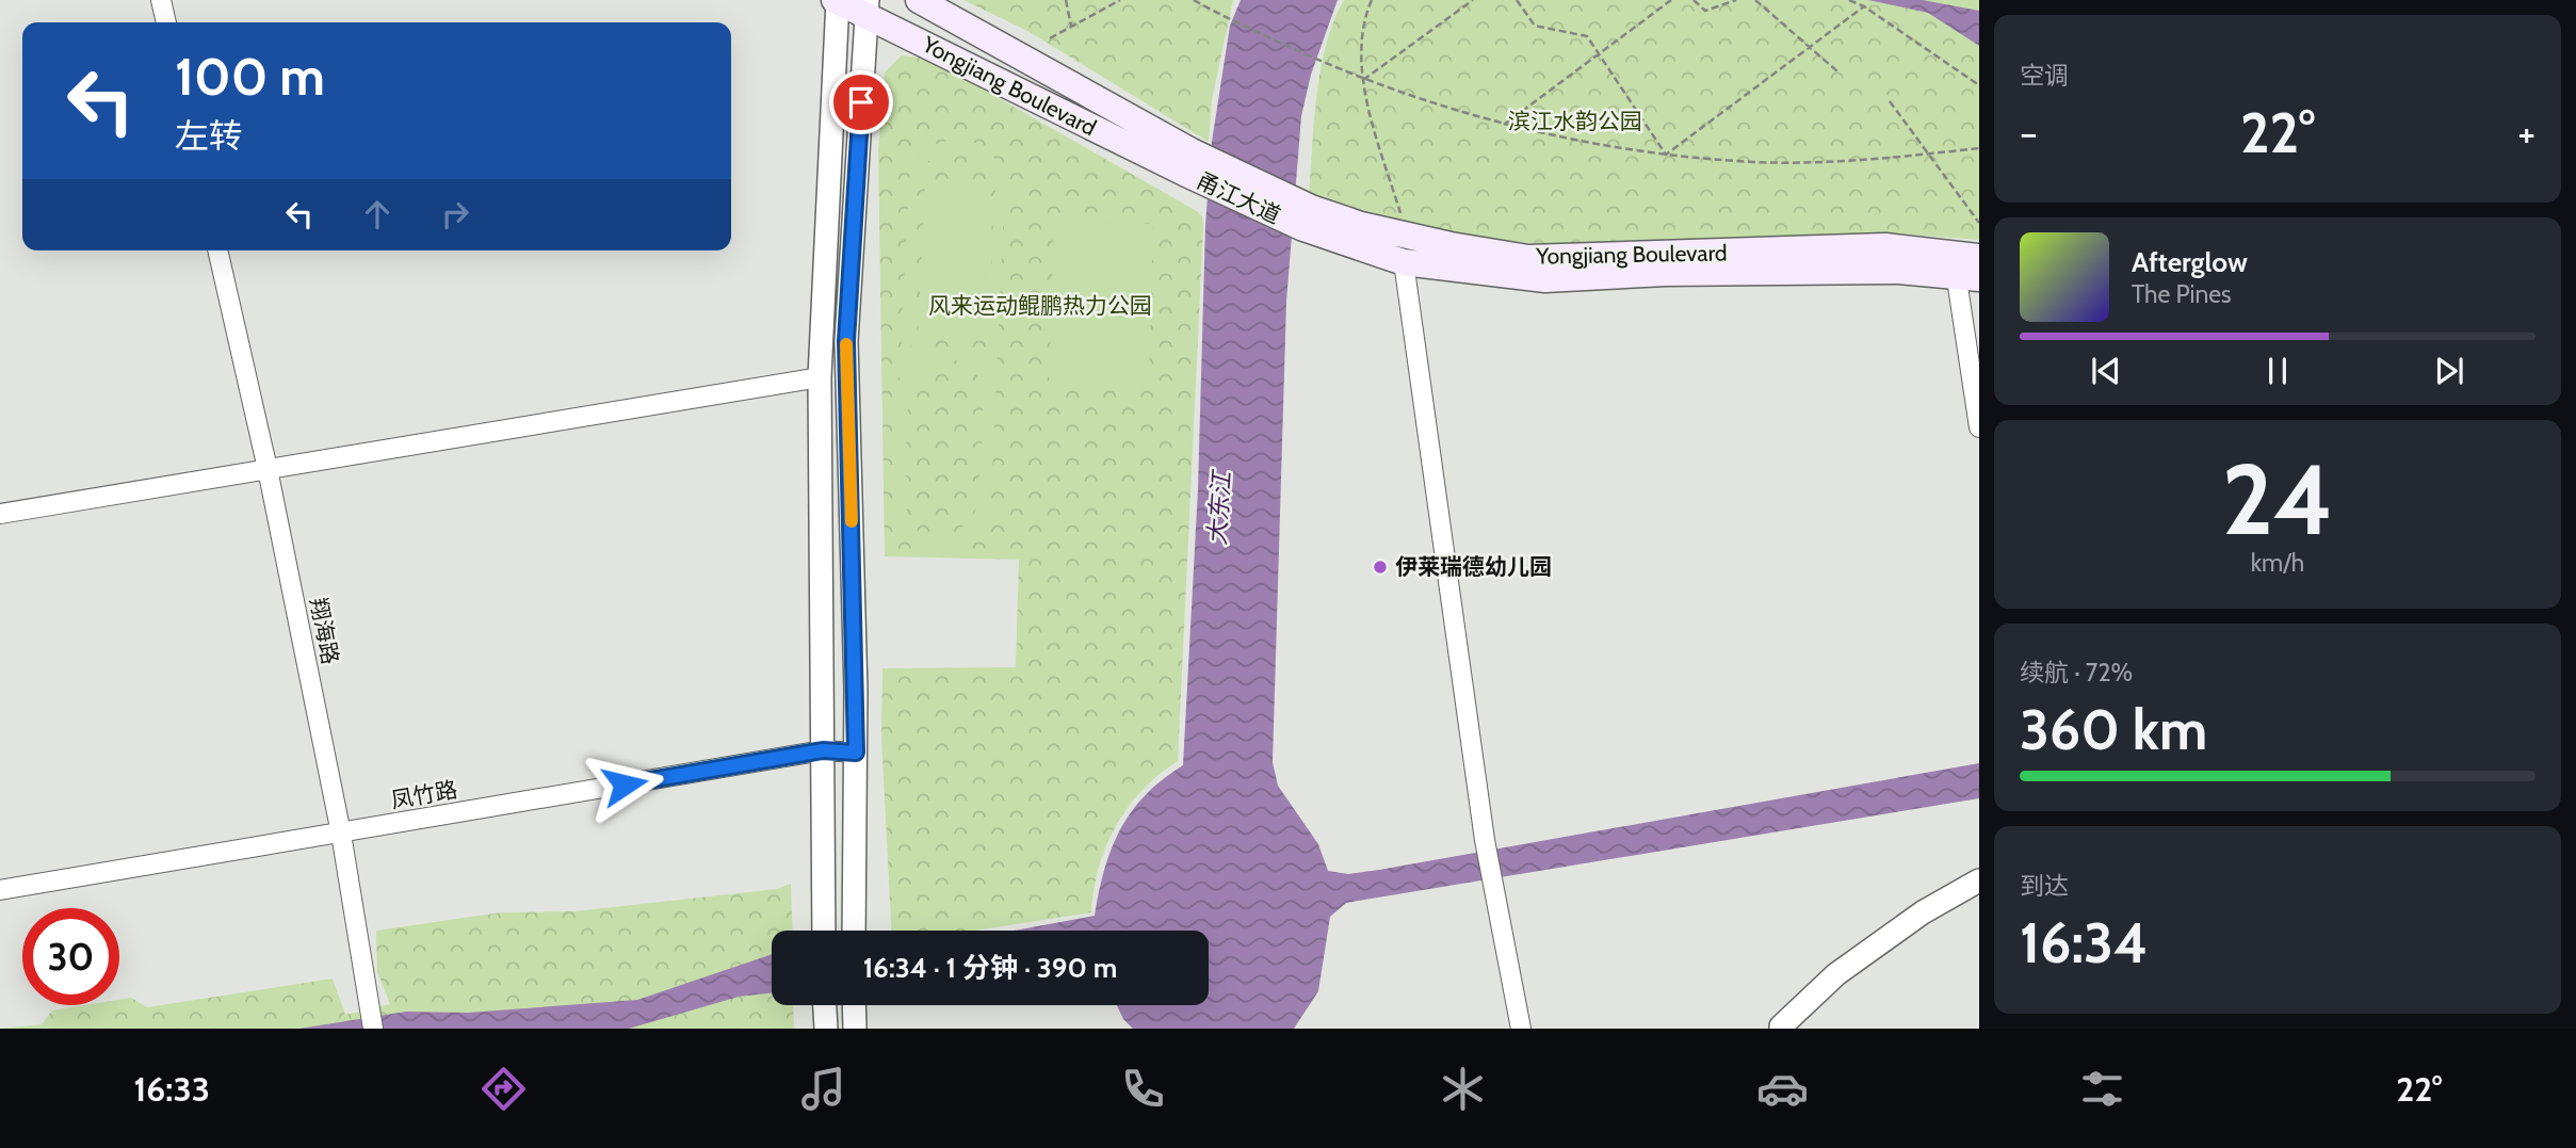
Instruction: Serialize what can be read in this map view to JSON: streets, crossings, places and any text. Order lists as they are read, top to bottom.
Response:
{
  "streets": {
    "main road": ["Yongjiang Boulevard", "甬江大道"],
    "street": ["翔海路", "凤竹路"]
  },
  "crossings": [
    ["Yongjiang Boulevard", "甬江大道"],
    ["翔海路", "凤竹路"]
  ],
  "water": ["大东江"],
  "parks": ["滨江水韵公园", "风来运动鲲鹏热力公园"],
  "places": ["伊莱瑞德幼儿园"],
  "page": {
    "tile": [
      "空调",
      ["24", "km/h"],
      ["续航 · 72%", "360 km"],
      ["到达", "16:34"]
    ],
    "turn": ["100 m", "左转"],
    "heat": ["−", "22°", "+"],
    "song": ["Afterglow", "The Pines"],
    "limit": "30",
    "trip": "16:34 · 1 分钟 · 390 m",
    "tabs": ["16:33", "22°"]
  }
}
